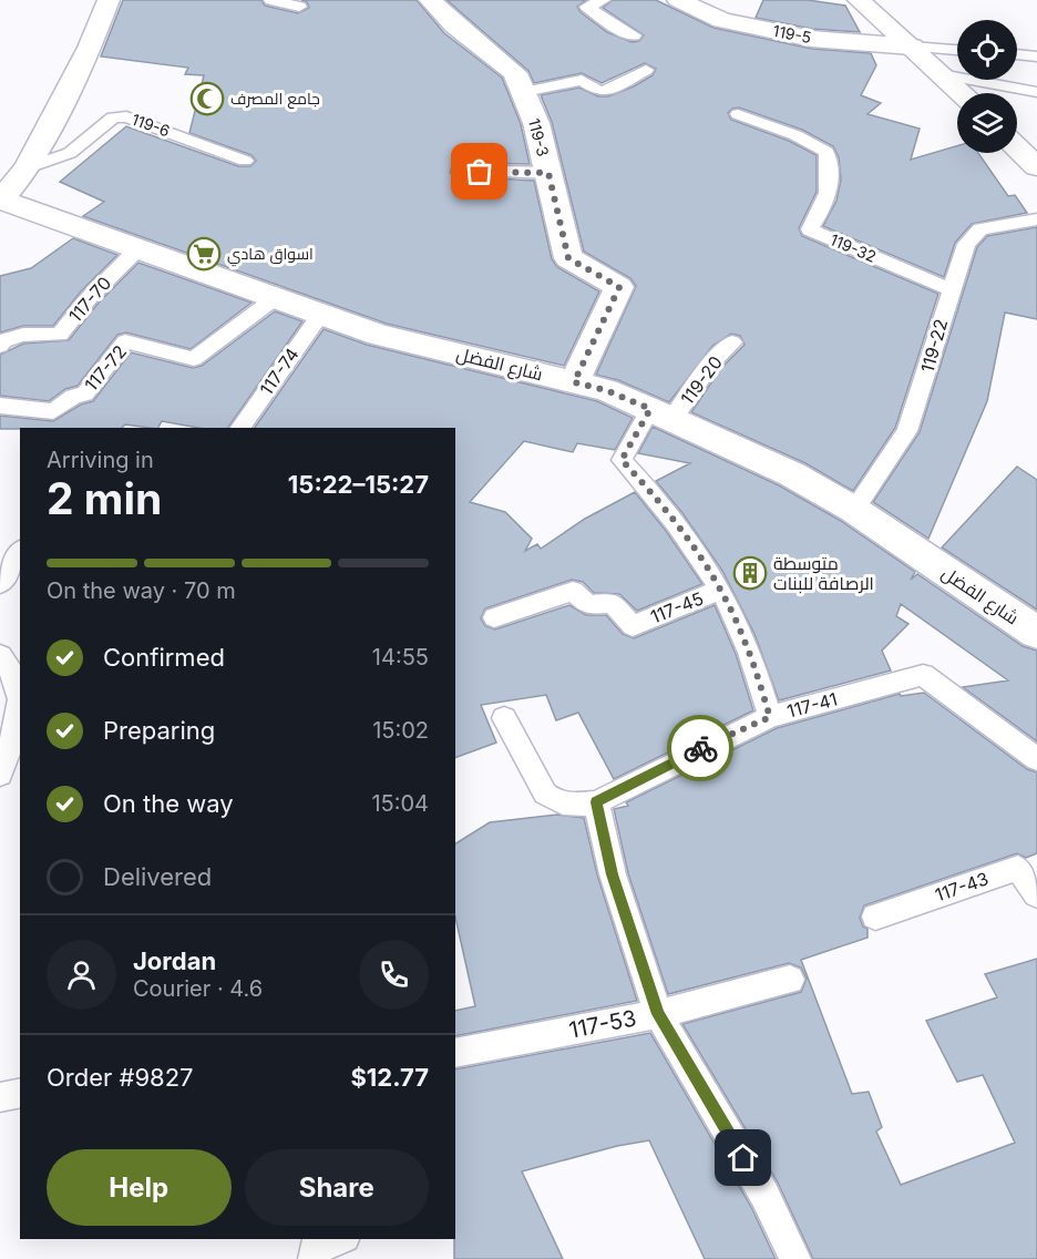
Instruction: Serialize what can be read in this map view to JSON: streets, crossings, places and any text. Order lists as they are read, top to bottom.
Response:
{
  "streets": {
    "street": ["119-5", "119-3", "شارع الفضل"],
    "lane": [
      "119-6",
      "119-32",
      "117-70",
      "119-22",
      "117-72",
      "117-74",
      "119-20",
      "117-45",
      "117-41",
      "117-43",
      "117-53"
    ]
  },
  "crossings": [
    ["119-3", "شارع الفضل"],
    ["119-32", "119-22"],
    ["117-70", "شارع الفضل"],
    ["119-22", "شارع الفضل"],
    ["شارع الفضل", "117-72"],
    ["شارع الفضل", "117-74"],
    ["شارع الفضل", "119-20"],
    ["119-20", "117-45"]
  ],
  "places": {
    "mosque": ["جامع المصرف"],
    "supermarket": ["اسواق هادي"],
    "building": ["متوسطة الرصافة للبنات"]
  },
  "page": {
    "heading": ["2 min", "Arriving in", "15:22–15:27"],
    "panel": [
      "Jordan",
      "Courier · 4.6",
      "Order #9827",
      "$12.77"
    ],
    "bar": "On the way · 70 m",
    "list": [
      ["Confirmed", "14:55"],
      ["Preparing", "15:02"],
      ["On the way", "15:04"],
      "Delivered"
    ],
    "buttons": ["Help", "Share"]
  }
}
